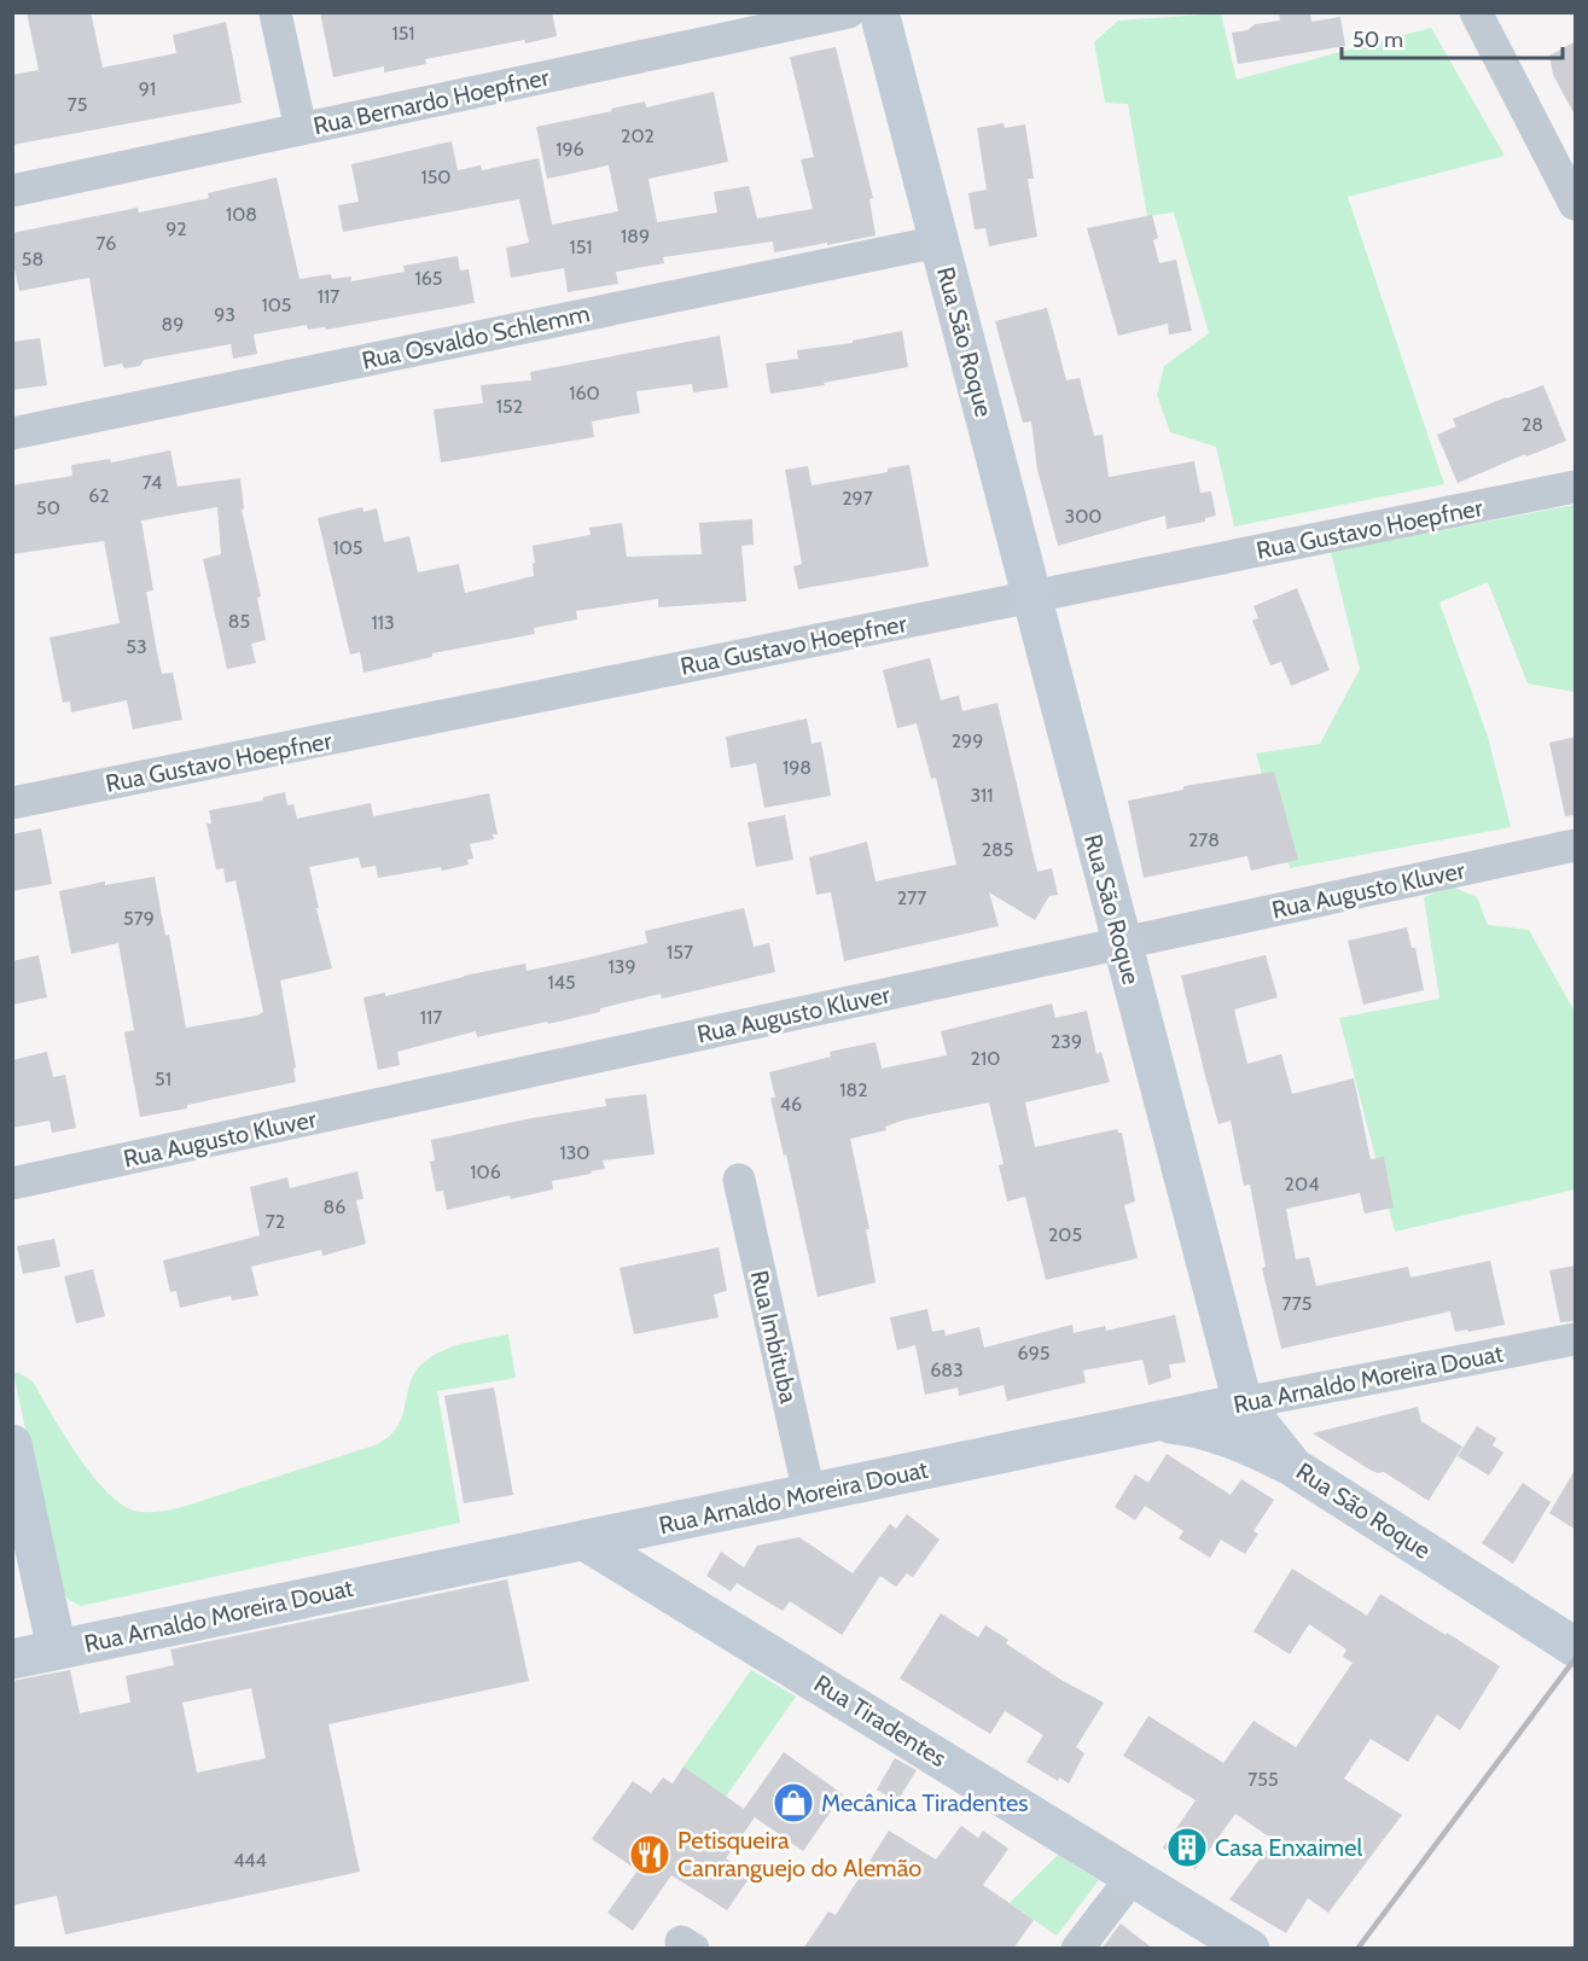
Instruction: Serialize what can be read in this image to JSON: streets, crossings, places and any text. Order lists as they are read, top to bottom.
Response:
{
  "streets": {
    "street": [
      "Rua Bernardo Hoepfner",
      "Rua Osvaldo Schlemm",
      "Rua São Roque",
      "Rua Gustavo Hoepfner",
      "Rua Augusto Kluver",
      "Rua Imbituba",
      "Rua Arnaldo Moreira Douat",
      "Rua Tiradentes"
    ]
  },
  "crossings": [
    ["Rua Osvaldo Schlemm", "Rua São Roque"],
    ["Rua São Roque", "Rua Gustavo Hoepfner"],
    ["Rua São Roque", "Rua Augusto Kluver"],
    ["Rua São Roque", "Rua Arnaldo Moreira Douat"],
    ["Rua Imbituba", "Rua Arnaldo Moreira Douat"],
    ["Rua Arnaldo Moreira Douat", "Rua Tiradentes"]
  ],
  "places": {
    "shop": ["Mecânica Tiradentes"],
    "building": ["Casa Enxaimel"],
    "restaurant": ["Petisqueira Canranguejo do Alemão"]
  },
  "house_numbers": [
    "151",
    "91",
    "75",
    "202",
    "196",
    "150",
    "108",
    "92",
    "189",
    "76",
    "151",
    "58",
    "165",
    "117",
    "105",
    "93",
    "89",
    "160",
    "152",
    "28",
    "74",
    "62",
    "297",
    "50",
    "300",
    "105",
    "85",
    "113",
    "53",
    "299",
    "198",
    "311",
    "278",
    "285",
    "277",
    "579",
    "157",
    "139",
    "145",
    "117",
    "239",
    "210",
    "51",
    "182",
    "46",
    "130",
    "106",
    "204",
    "86",
    "72",
    "205",
    "775",
    "695",
    "683",
    "755",
    "444"
  ],
  "scale_bar": "50 m"
}
